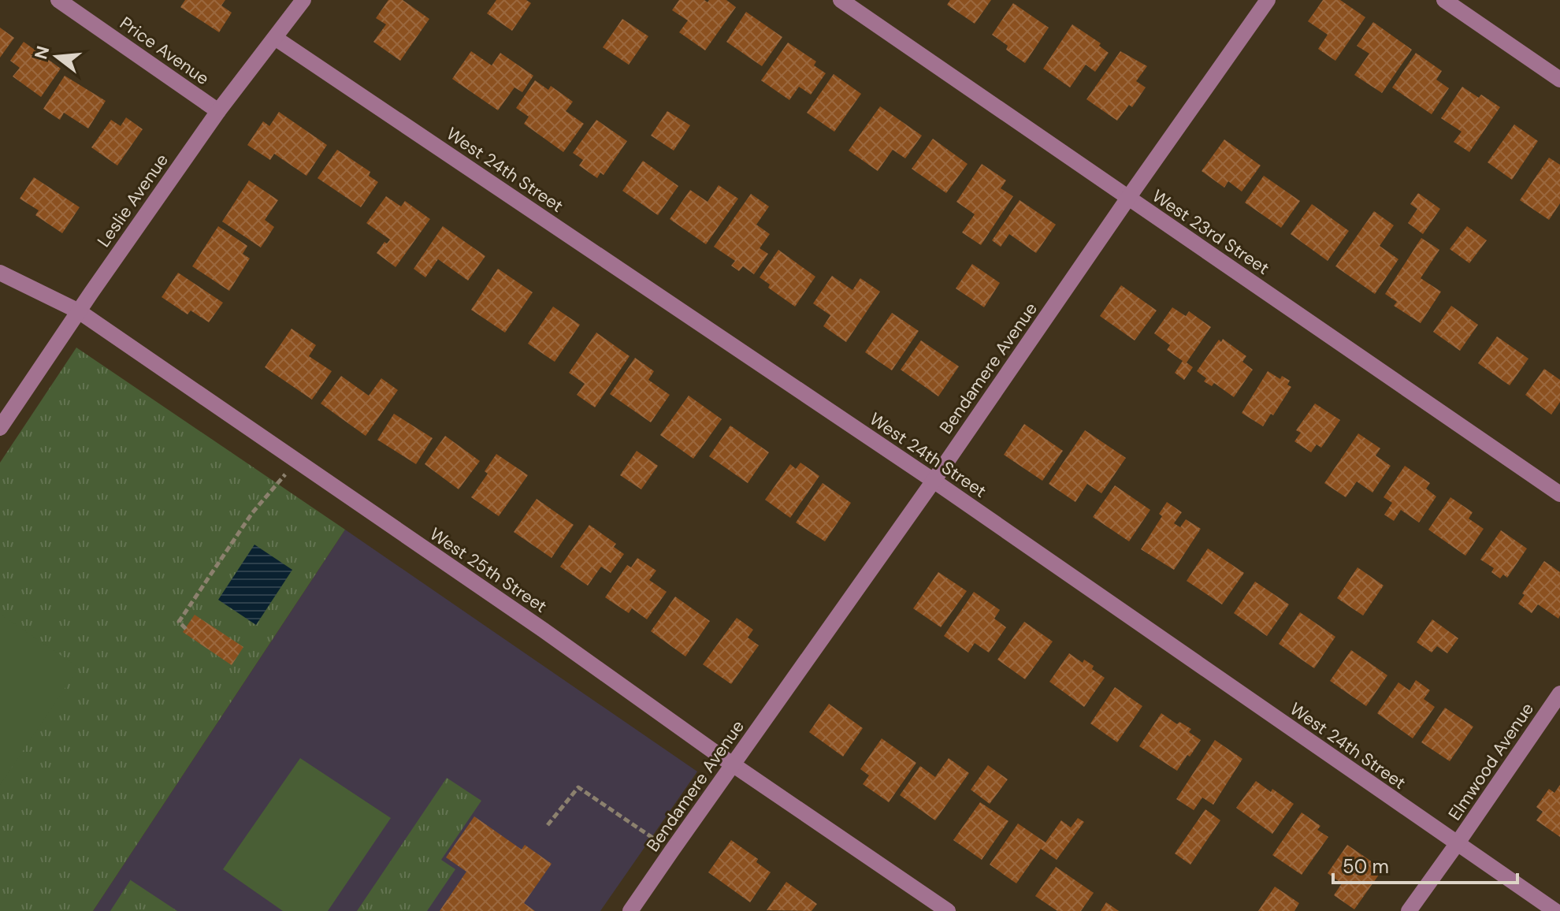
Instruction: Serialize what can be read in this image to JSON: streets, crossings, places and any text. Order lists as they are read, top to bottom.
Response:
{
  "streets": {
    "street": [
      "Price Avenue",
      "West 24th Street",
      "Leslie Avenue",
      "West 23rd Street",
      "Bendamere Avenue",
      "West 25th Street",
      "Elmwood Avenue"
    ]
  },
  "crossings": [
    ["Price Avenue", "Leslie Avenue"],
    ["West 24th Street", "Leslie Avenue"],
    ["West 24th Street", "Bendamere Avenue"],
    ["West 24th Street", "Elmwood Avenue"],
    ["Leslie Avenue", "West 25th Street"],
    ["West 23rd Street", "Bendamere Avenue"],
    ["Bendamere Avenue", "West 25th Street"]
  ],
  "scale_bar": "50 m",
  "north": "left"
}
